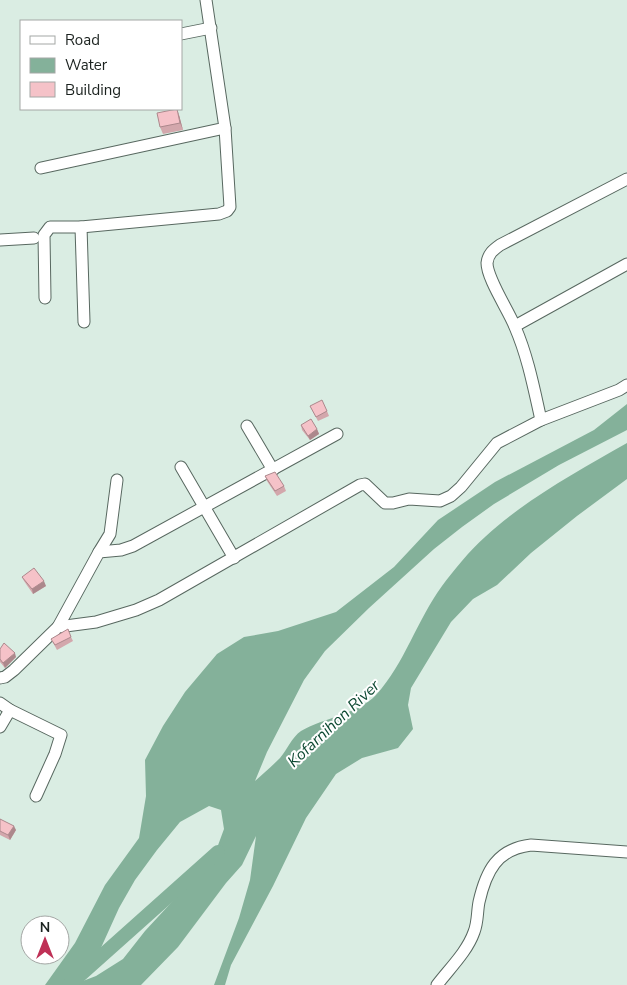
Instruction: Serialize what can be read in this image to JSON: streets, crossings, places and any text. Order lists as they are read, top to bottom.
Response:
{
  "water": ["Kofarnihon River"],
  "legend": ["Road", "Water", "Building"],
  "north": "top"
}
